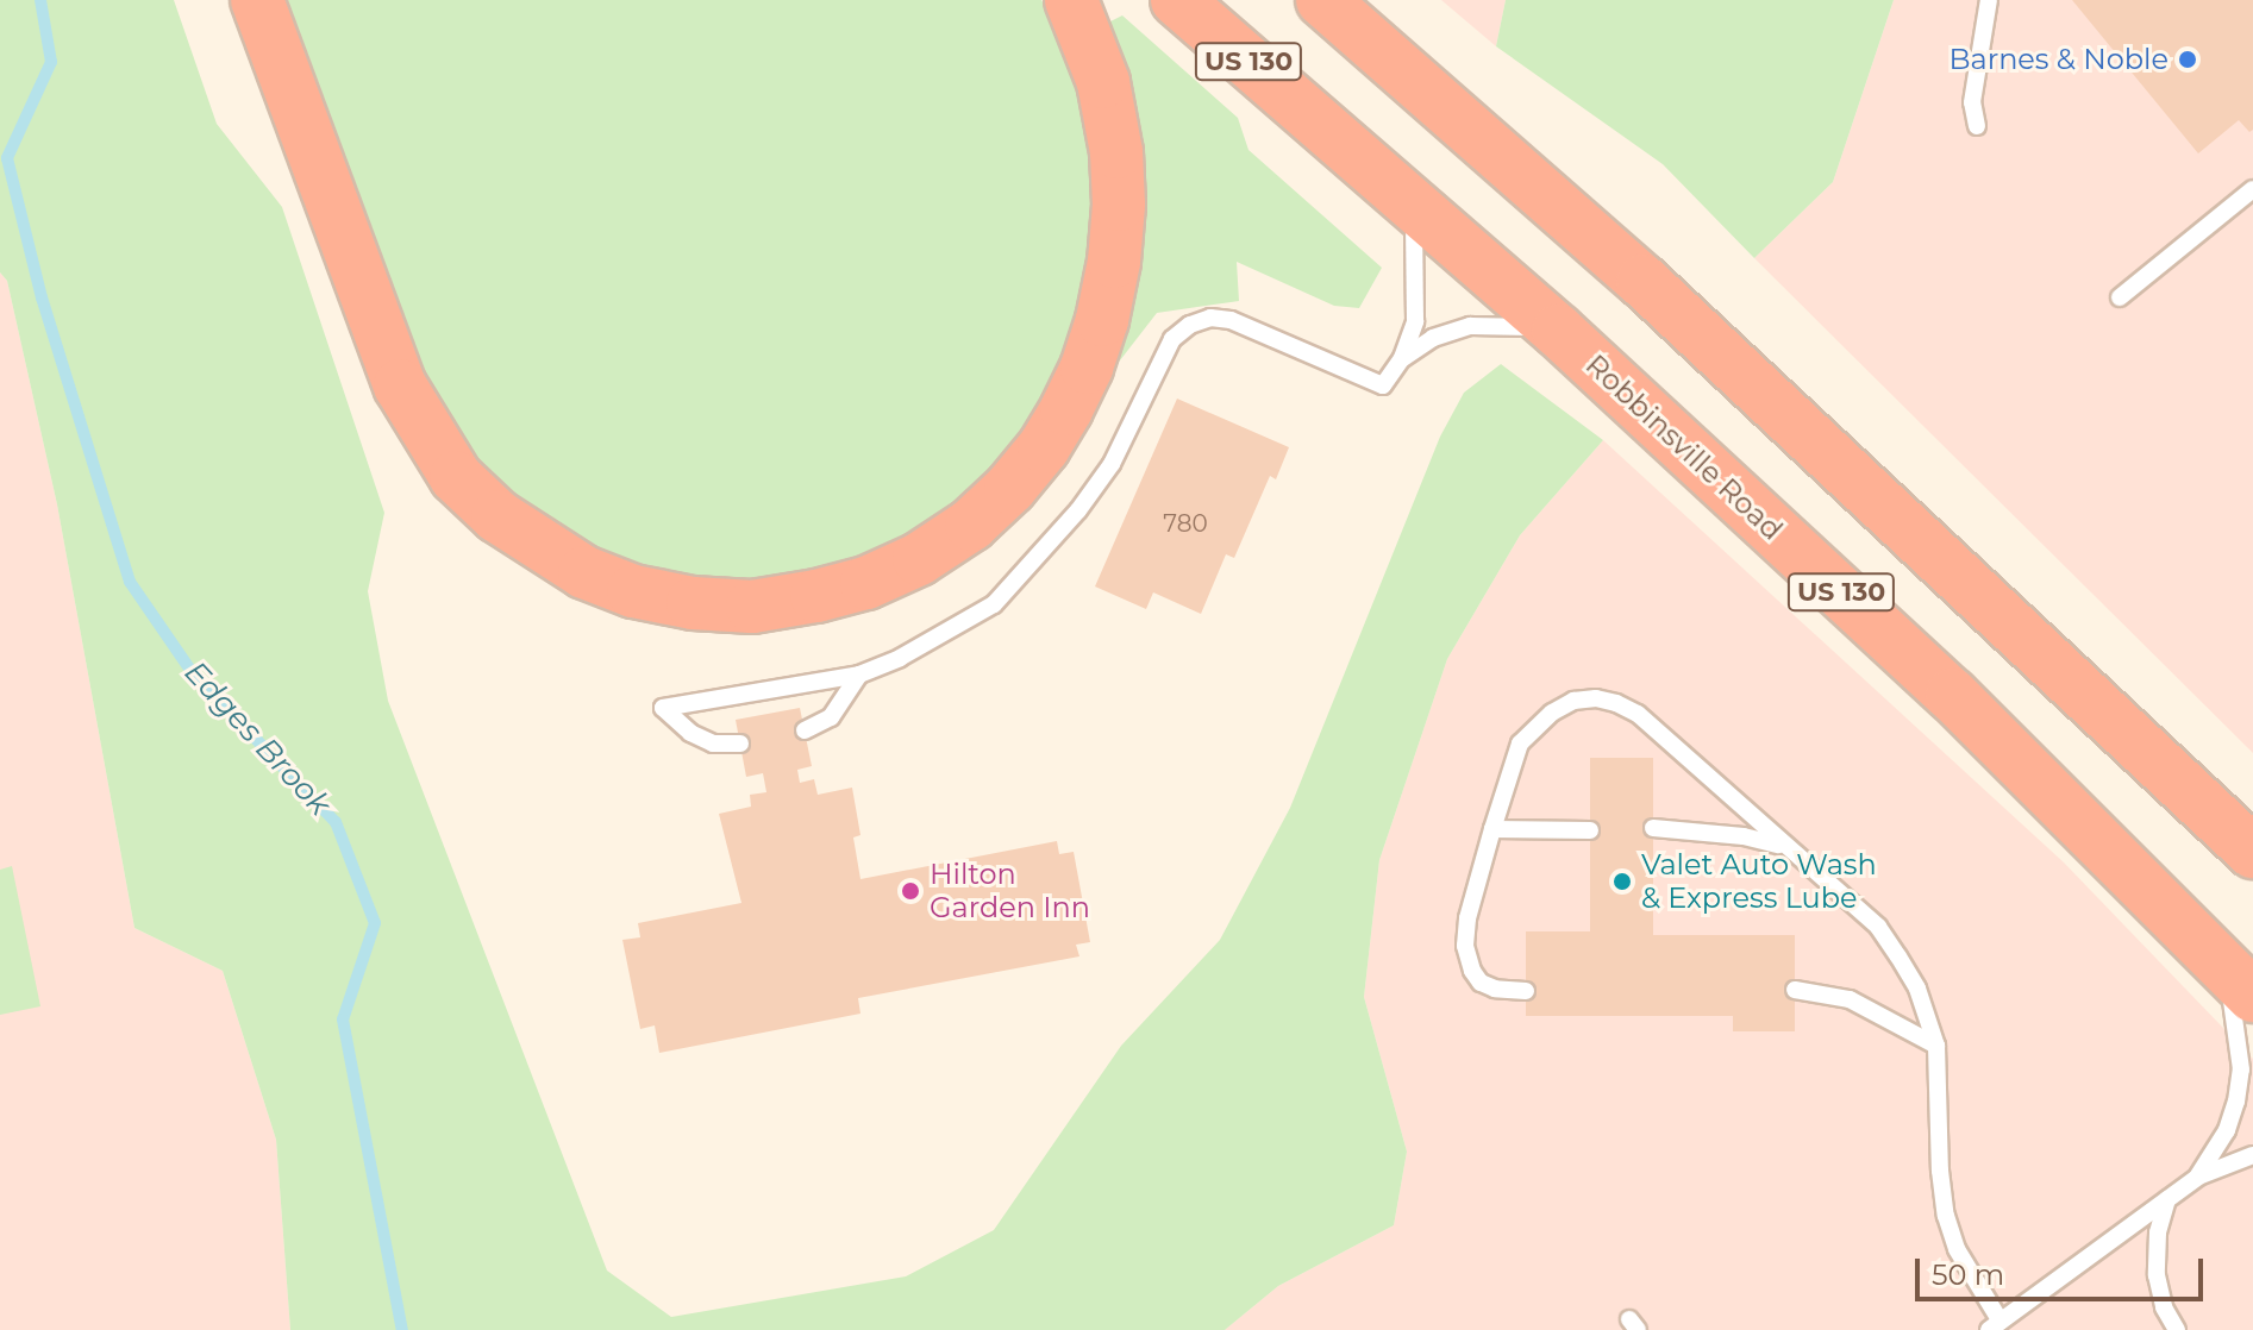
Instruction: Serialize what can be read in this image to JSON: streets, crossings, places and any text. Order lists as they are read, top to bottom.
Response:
{
  "streets": {
    "highway": ["US 130", "Robbinsville Road"]
  },
  "water": ["Edges Brook"],
  "places": ["Barnes & Noble", "Valet Auto Wash & Express Lube", "Hilton Garden Inn"],
  "house_numbers": ["780"],
  "scale_bar": "50 m"
}
